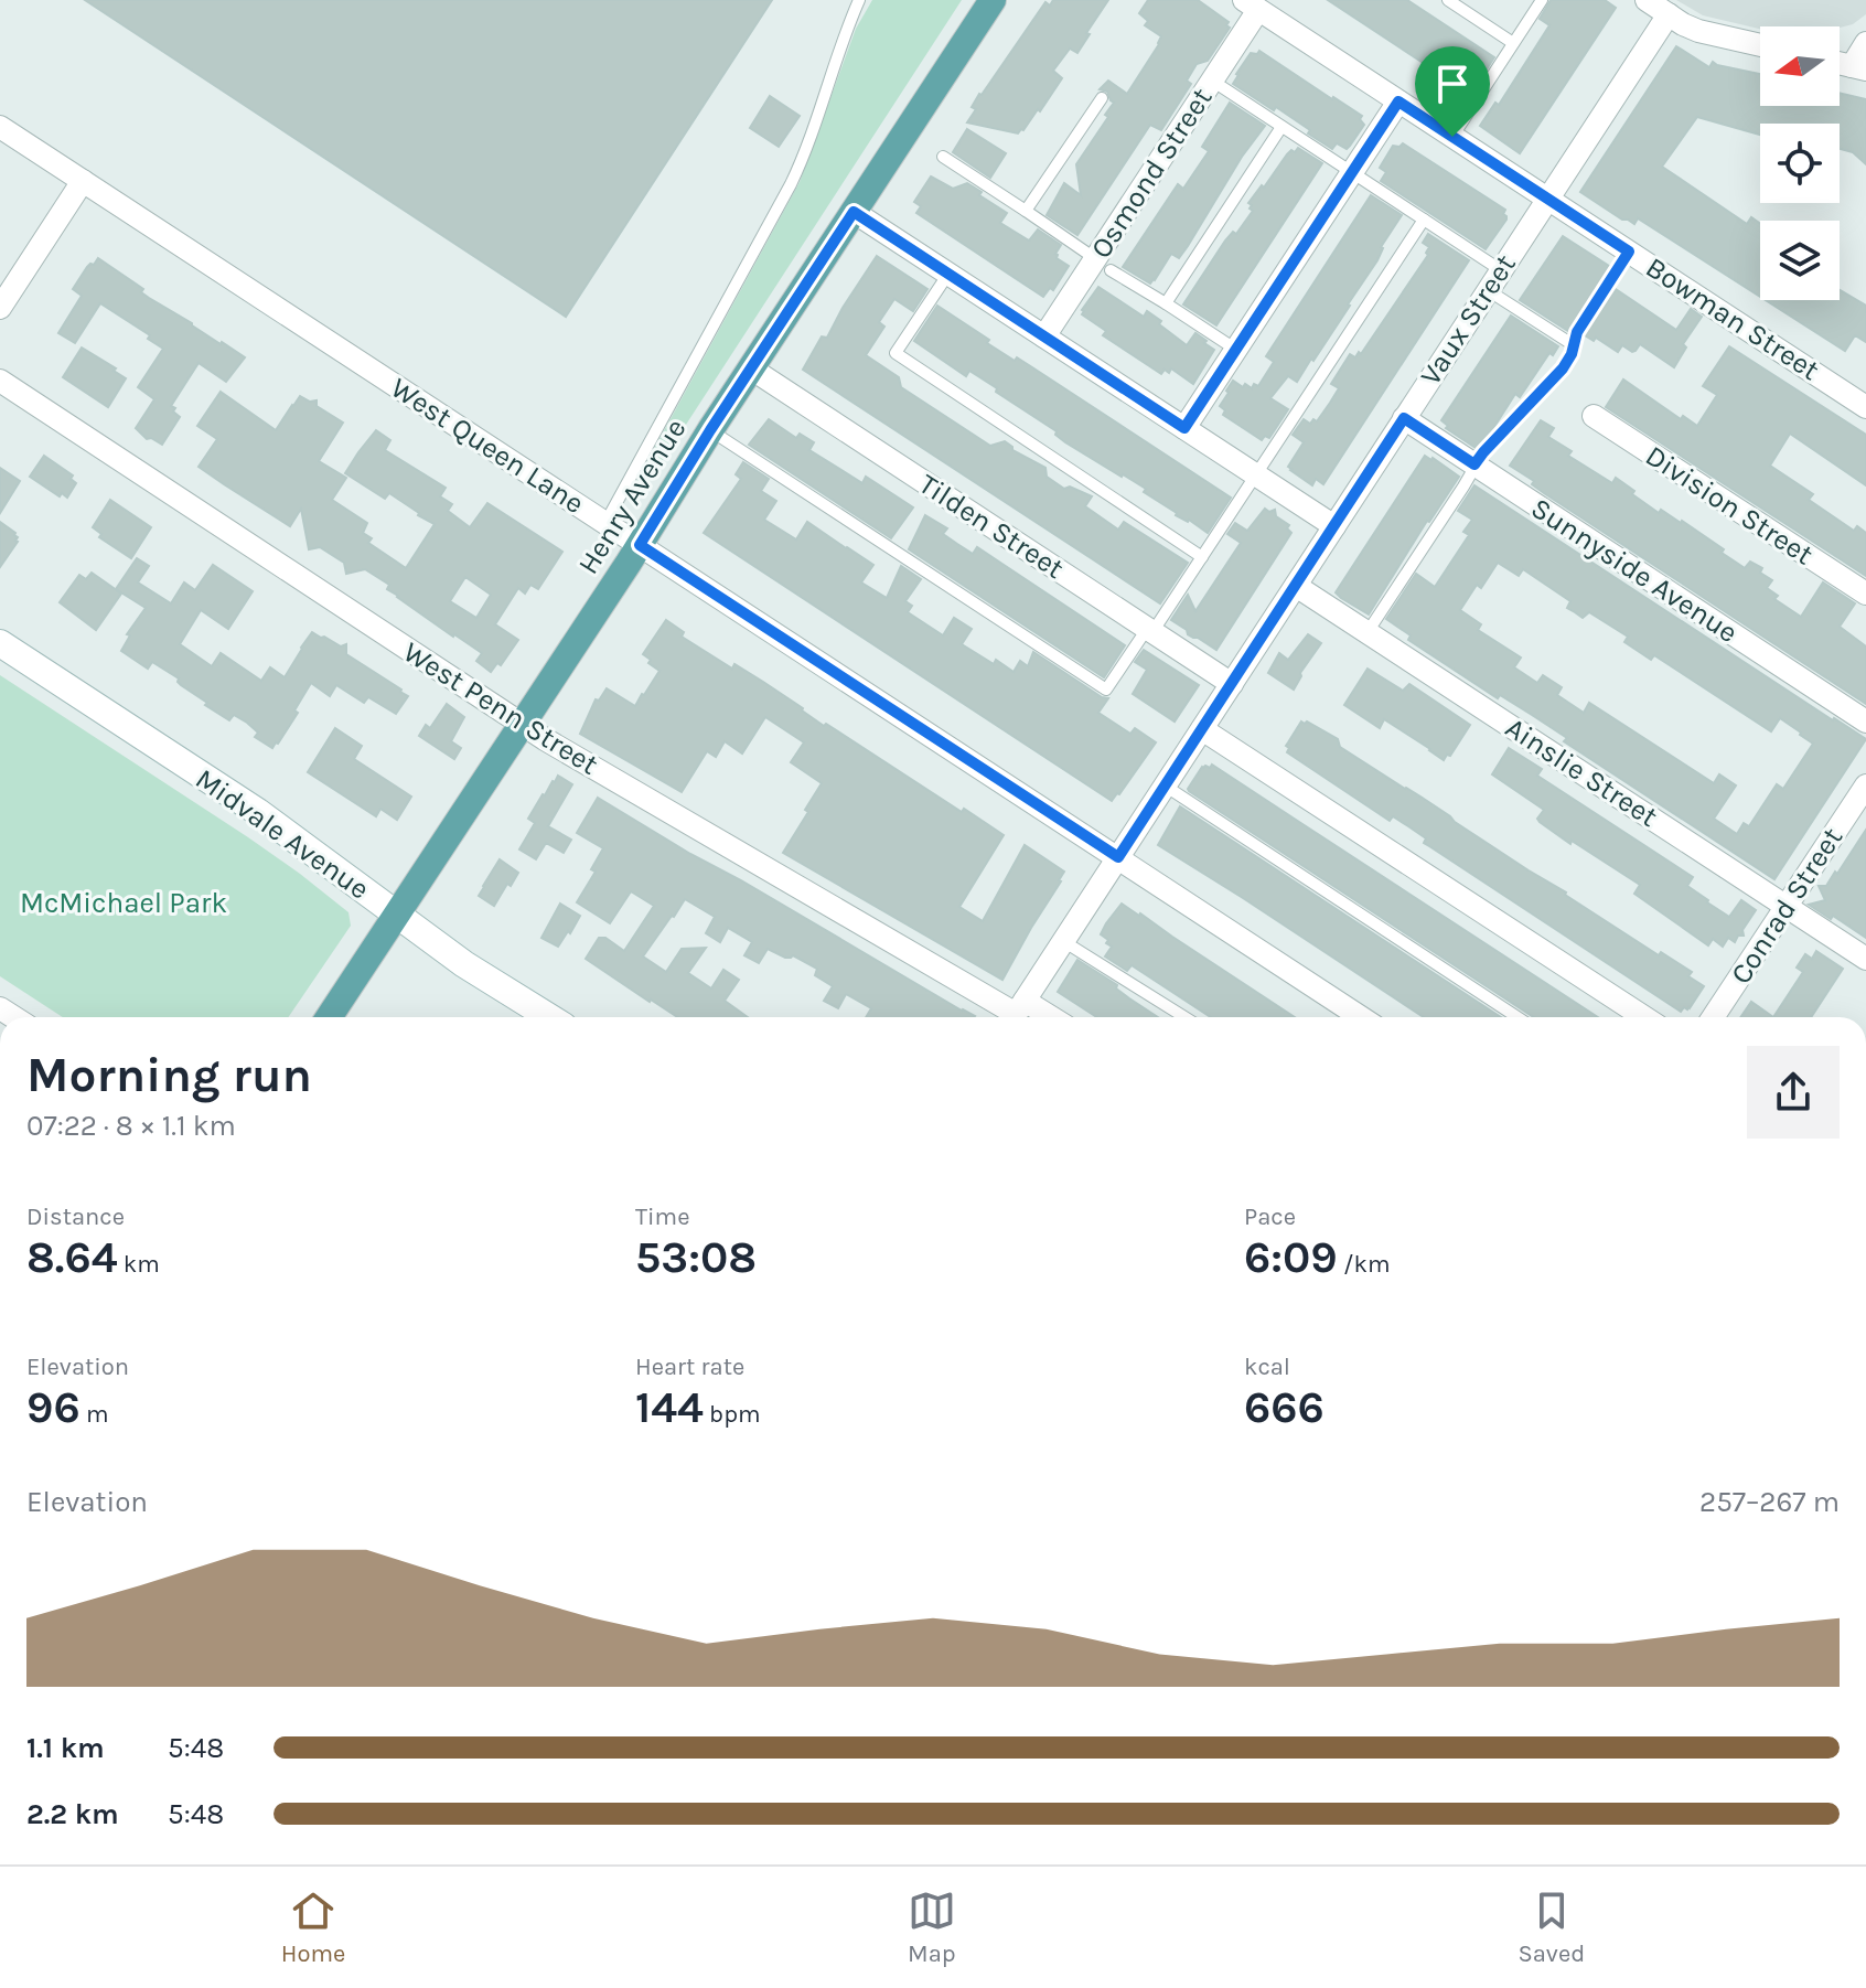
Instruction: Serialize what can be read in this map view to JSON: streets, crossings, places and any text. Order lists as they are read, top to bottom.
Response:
{
  "streets": {
    "main road": ["Henry Avenue"],
    "street": [
      "Osmond Street",
      "Bowman Street",
      "Vaux Street",
      "West Queen Lane",
      "Division Street",
      "Tilden Street",
      "Sunnyside Avenue",
      "West Penn Street",
      "Ainslie Street",
      "Midvale Avenue",
      "Conrad Street"
    ]
  },
  "crossings": [
    ["Osmond Street", "Bowman Street"],
    ["Bowman Street", "Vaux Street"],
    ["Vaux Street", "West Queen Lane"],
    ["Vaux Street", "Tilden Street"],
    ["Vaux Street", "Sunnyside Avenue"],
    ["Vaux Street", "West Penn Street"],
    ["Vaux Street", "Ainslie Street"],
    ["West Queen Lane", "Henry Avenue"],
    ["Henry Avenue", "Tilden Street"],
    ["Henry Avenue", "West Penn Street"],
    ["Henry Avenue", "Midvale Avenue"],
    ["Ainslie Street", "Conrad Street"]
  ],
  "parks": ["McMichael Park"],
  "north": "left",
  "page": {
    "heading": ["Morning run", "07:22 · 8 × 1.1 km"],
    "stats": [
      ["Distance", "8.64 km"],
      ["Time", "53:08"],
      ["Pace", "6:09 /km"],
      ["Elevation", "96 m"],
      ["Heart rate", "144 bpm"],
      ["kcal", "666"]
    ],
    "chart": ["Elevation", "257–267 m"],
    "list": [
      {
        "name": "1.1 km",
        "note": "5:48"
      },
      {
        "name": "2.2 km",
        "note": "5:48"
      }
    ],
    "tabs": ["Home", "Map", "Saved"]
  }
}
